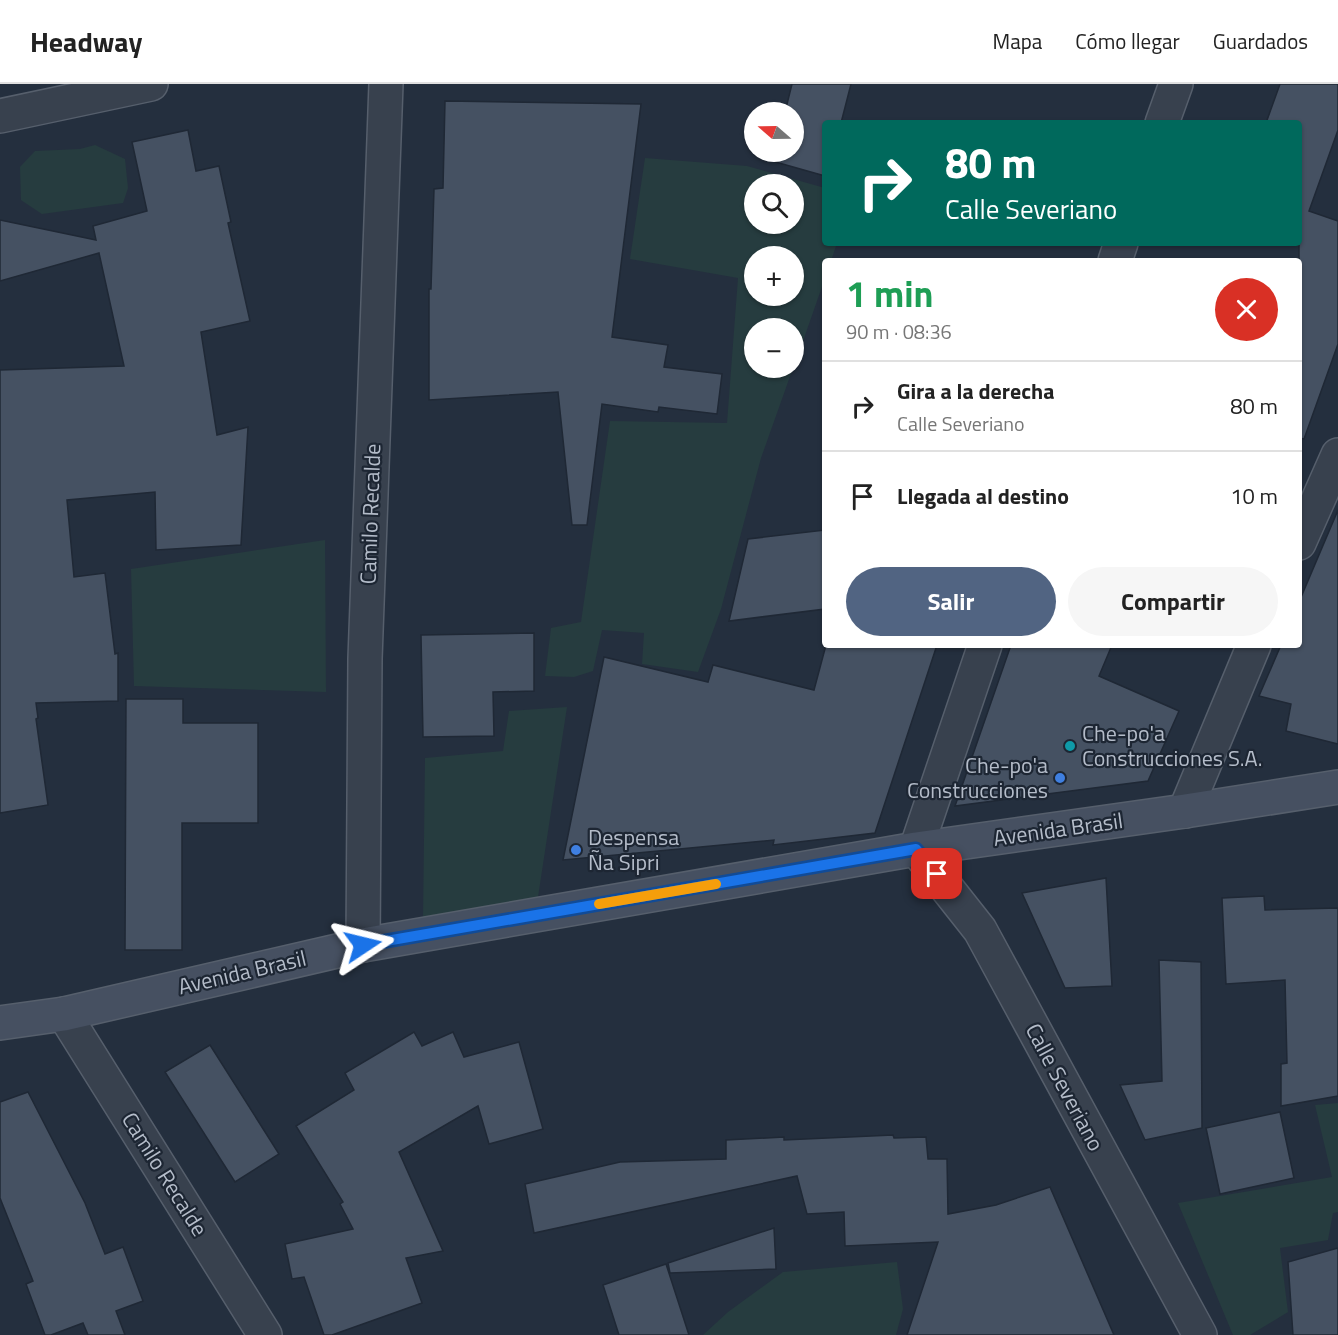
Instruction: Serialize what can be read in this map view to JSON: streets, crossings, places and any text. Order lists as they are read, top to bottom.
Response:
{
  "streets": {
    "street": ["Camilo Recalde", "Avenida Brasil", "Calle Severiano"]
  },
  "crossings": [
    ["Camilo Recalde", "Avenida Brasil"],
    ["Avenida Brasil", "Calle Severiano"]
  ],
  "places": ["Che-po'a Construcciones S.A.", "Che-po'a Construcciones", "Despensa Ña Sipri"],
  "north": "left",
  "page": {
    "header": "Headway",
    "nav": ["Mapa", "Cómo llegar", "Guardados"],
    "map_buttons": ["+", "−"],
    "turn": ["80 m", "Calle Severiano"],
    "heading": ["1 min", "90 m · 08:36"],
    "list": [
      {
        "name": "Gira a la derecha",
        "note": "Calle Severiano",
        "value": "80 m"
      },
      {
        "name": "Llegada al destino",
        "value": "10 m"
      }
    ],
    "buttons": ["Salir", "Compartir"]
  }
}
